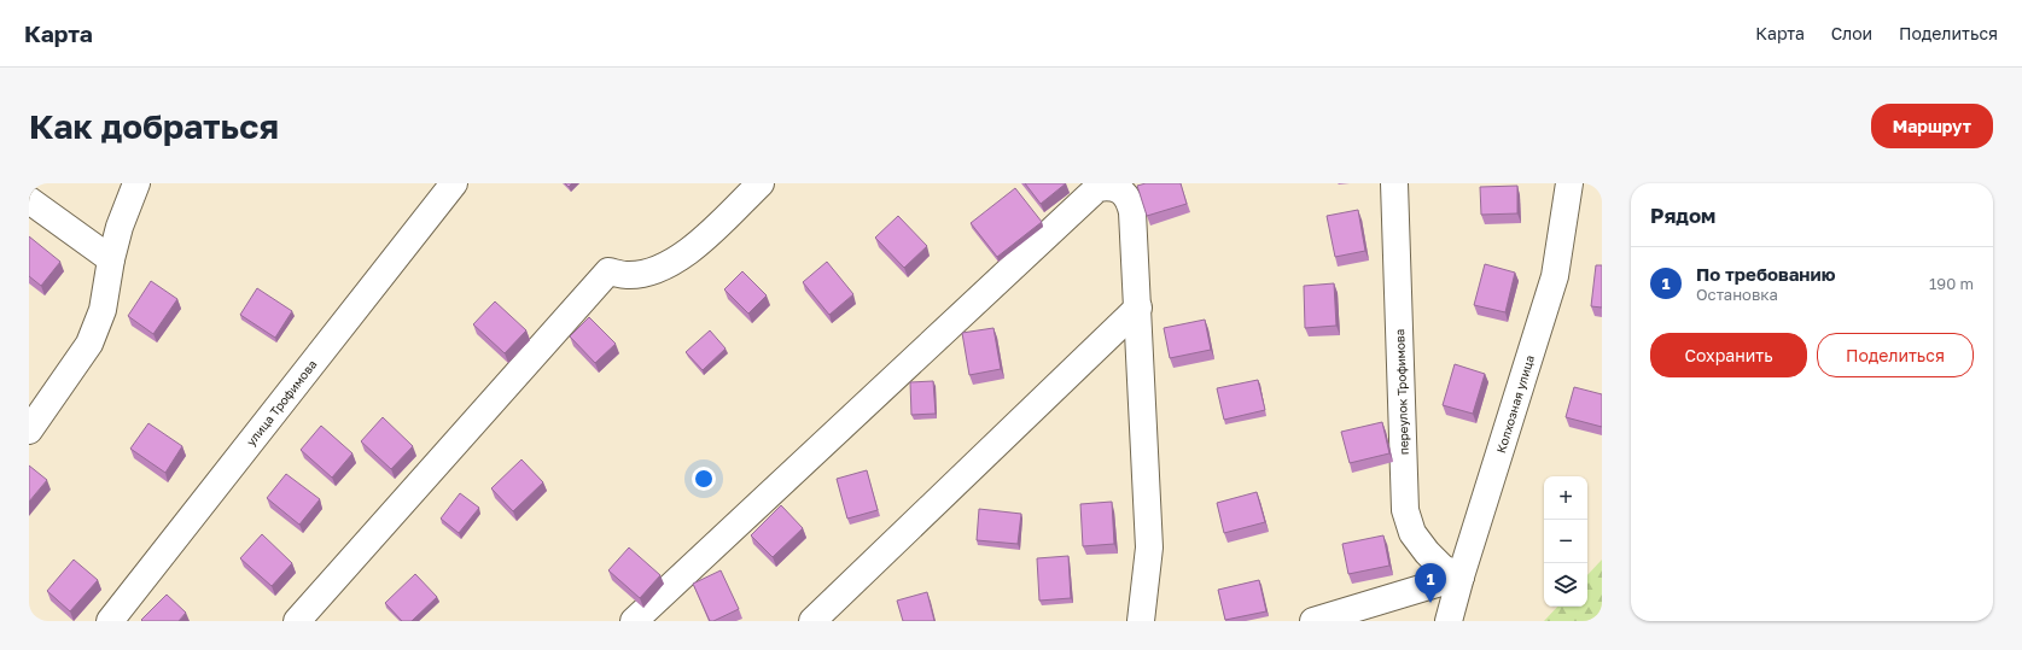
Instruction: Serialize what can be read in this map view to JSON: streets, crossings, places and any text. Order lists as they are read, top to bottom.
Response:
{
  "streets": {
    "street": ["переулок Трофимова", "улица Трофимова", "Колхозная улица"]
  },
  "crossings": [
    ["переулок Трофимова", "Колхозная улица"]
  ],
  "page": {
    "header": "Карта",
    "nav": ["Карта", "Слои", "Поделиться"],
    "buttons": [
      "Маршрут",
      ["Сохранить", "Поделиться"]
    ],
    "title": "Как добраться",
    "heading": "Рядом",
    "list": [
      {
        "mark": "1",
        "name": "По требованию",
        "note": "Остановка",
        "value": "190 m"
      }
    ],
    "map_buttons": ["+", "−"],
    "pins": "1"
  }
}
